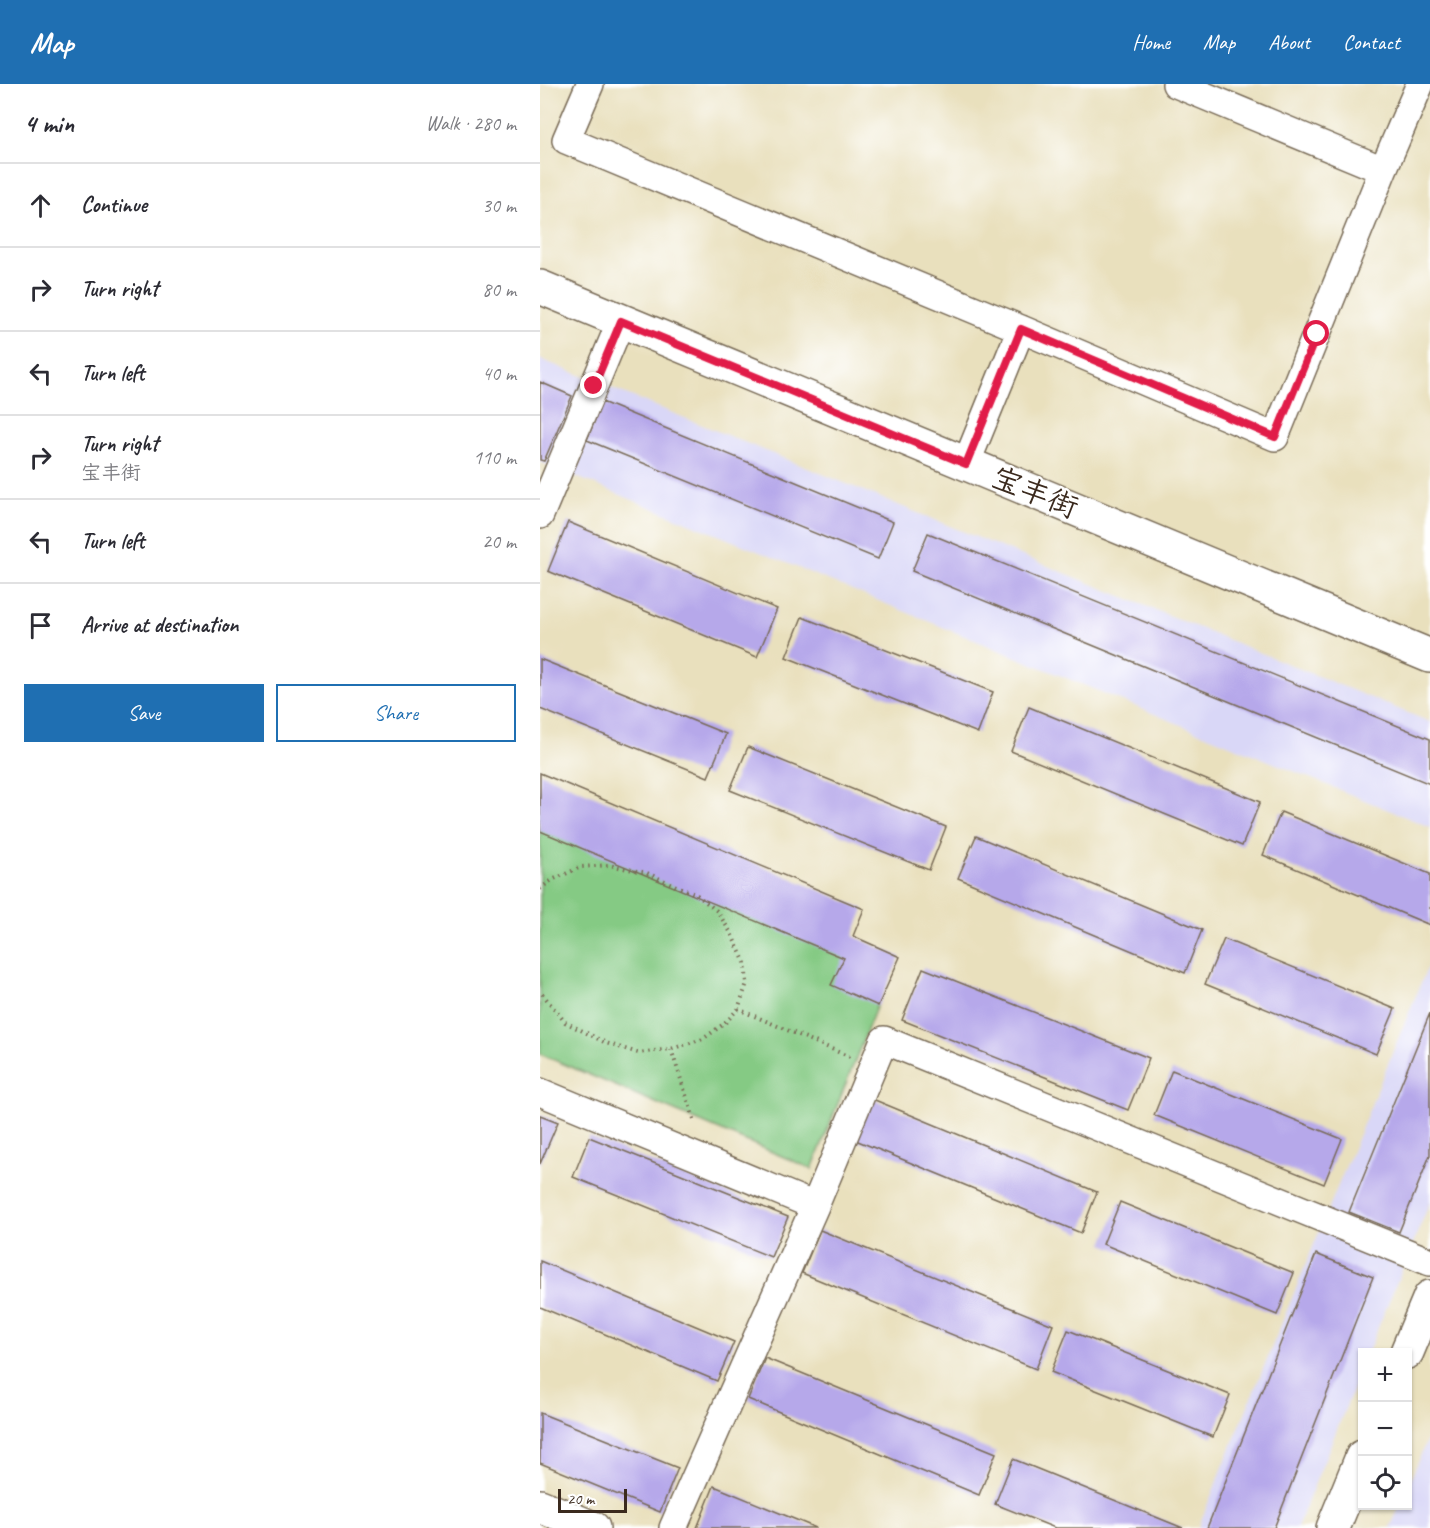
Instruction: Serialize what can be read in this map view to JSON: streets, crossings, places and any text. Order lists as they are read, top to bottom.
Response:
{
  "streets": {
    "street": ["宝丰街"]
  },
  "scale_bar": "20 m",
  "page": {
    "header": "Map",
    "nav": [
      "Home",
      "Map",
      "About",
      "Contact"
    ],
    "heading": ["4 min", "Walk · 280 m"],
    "list": [
      ["Continue", "30 m"],
      ["Turn right", "80 m"],
      ["Turn left", "40 m"],
      ["Turn right", "宝丰街", "110 m"],
      ["Turn left", "20 m"],
      "Arrive at destination"
    ],
    "buttons": ["Save", "Share"],
    "map_buttons": ["+", "−"],
    "scale": "20 m"
  }
}
